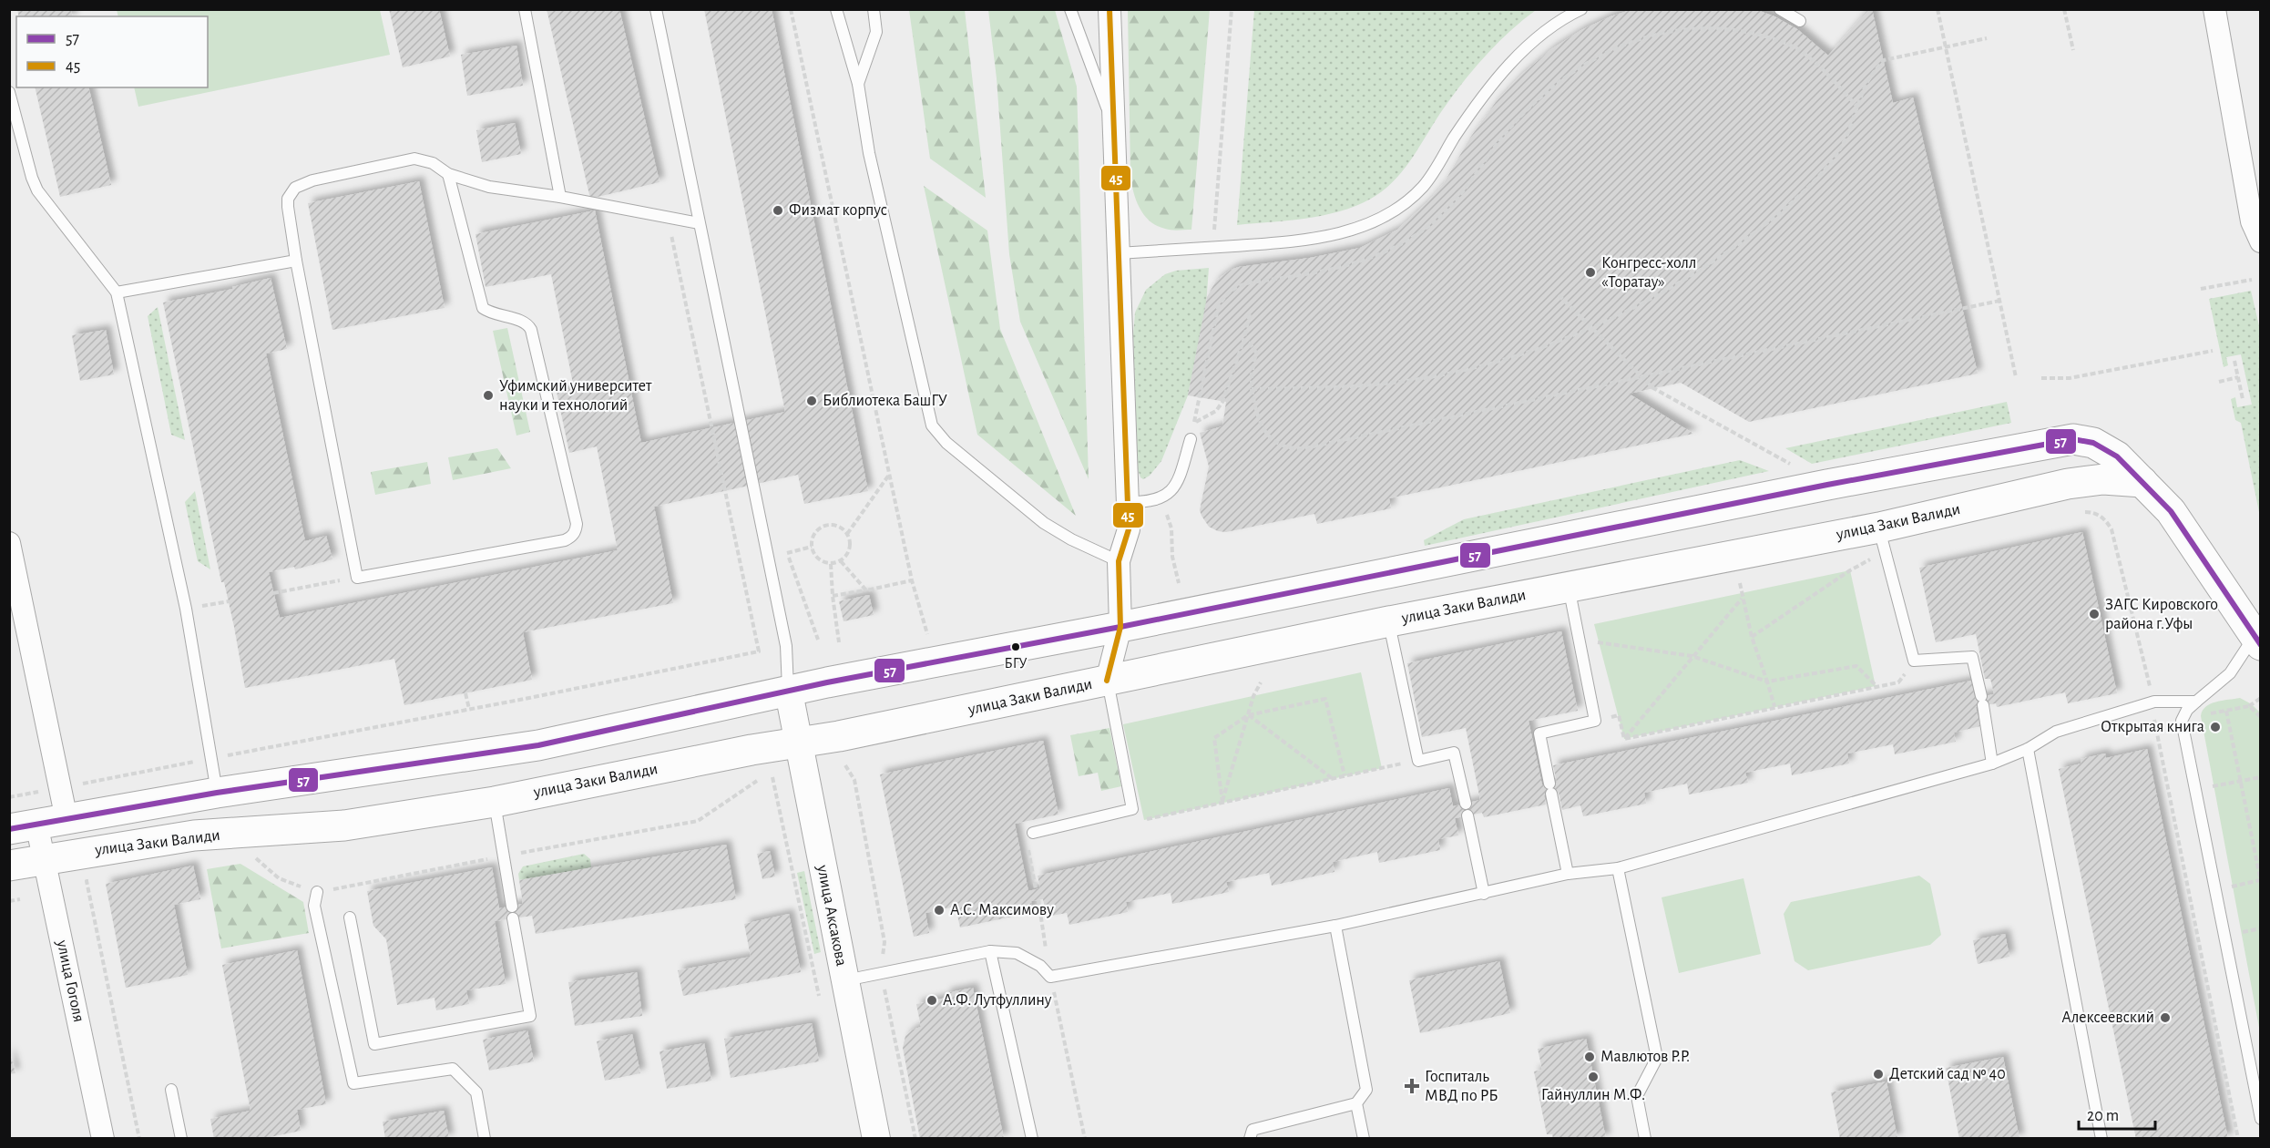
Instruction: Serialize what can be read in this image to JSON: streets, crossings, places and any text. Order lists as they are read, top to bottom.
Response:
{
  "streets": {
    "main road": ["улица Заки Валиди"],
    "street": ["улица Аксакова", "улица Гоголя"]
  },
  "crossings": [
    ["улица Заки Валиди", "улица Аксакова"],
    ["улица Заки Валиди", "улица Гоголя"]
  ],
  "places": {
    "other": [
      "Физмат корпус",
      "Конгресс-холл «Торатау»",
      "Уфимский университет науки и технологий",
      "Библиотека БашГУ",
      "ЗАГС Кировского района г.Уфы",
      "БГУ",
      "Открытая книга",
      "А.С. Максимову",
      "А.Ф. Лутфуллину",
      "Алексеевский",
      "Мавлютов Р.Р.",
      "Детский сад № 40",
      "Гайнуллин М.Ф."
    ],
    "health": ["Госпиталь МВД по РБ"]
  },
  "lines": ["transit line 45", "transit line 57"],
  "legend": ["57", "45"],
  "scale_bar": "20 m"
}
